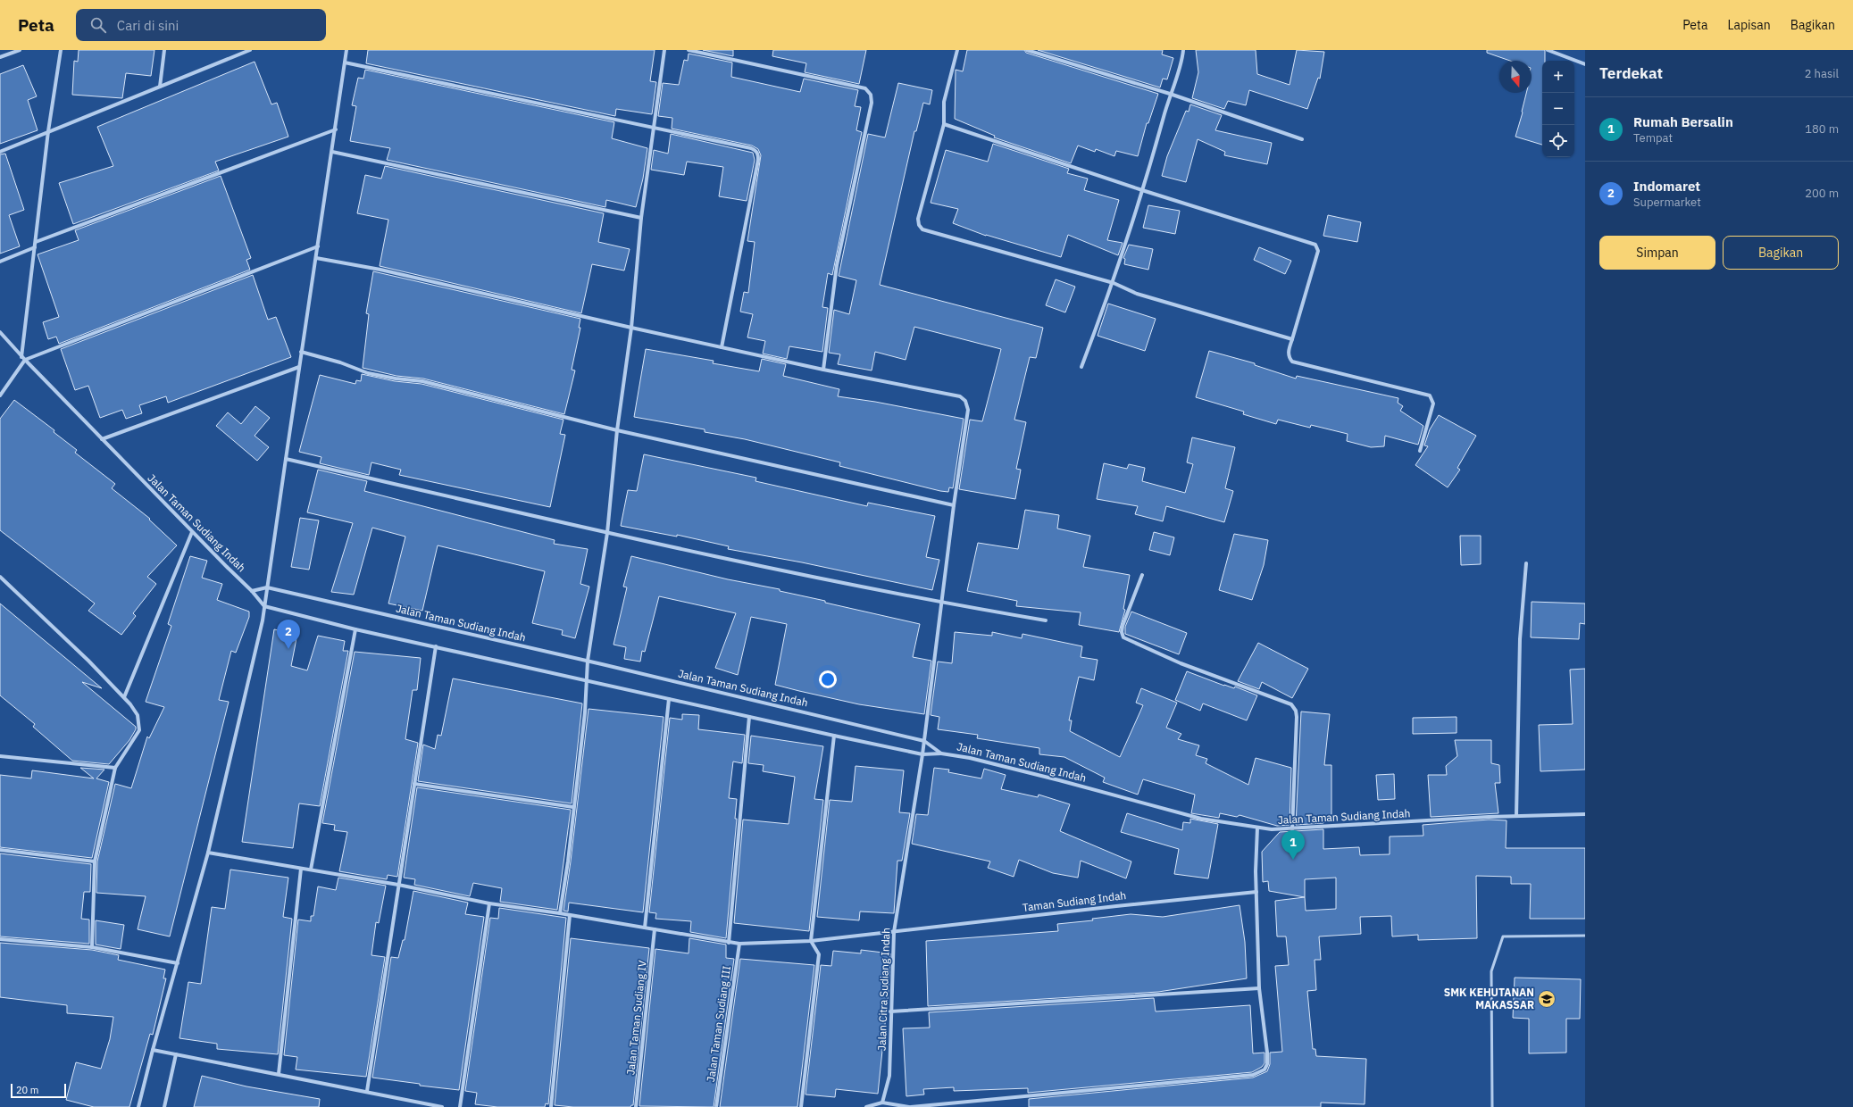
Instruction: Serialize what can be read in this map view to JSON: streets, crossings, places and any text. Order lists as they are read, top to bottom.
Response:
{
  "streets": {
    "street": [
      "Jalan Taman Sudiang Indah",
      "Taman Sudiang Indah",
      "Jalan Citra Sudiang Indah",
      "Jalan Taman Sudiang IV",
      "Jalan Taman Sudiang III"
    ]
  },
  "crossings": [
    ["Jalan Taman Sudiang Indah", "Jalan Citra Sudiang Indah"],
    ["Taman Sudiang Indah", "Jalan Citra Sudiang Indah"],
    ["Taman Sudiang Indah", "Jalan Taman Sudiang IV"],
    ["Taman Sudiang Indah", "Jalan Taman Sudiang III"]
  ],
  "places": {
    "school or university": ["SMK KEHUTANAN MAKASSAR"]
  },
  "scale_bar": "20 m",
  "north": "bottom",
  "page": {
    "header": "Peta",
    "search": "Cari di sini",
    "nav": ["Peta", "Lapisan", "Bagikan"],
    "heading": ["Terdekat", "2 hasil"],
    "map_buttons": ["+", "−"],
    "list": [
      {
        "mark": "1",
        "name": "Rumah Bersalin",
        "note": "Tempat",
        "value": "180 m"
      },
      {
        "mark": "2",
        "name": "Indomaret",
        "note": "Supermarket",
        "value": "200 m"
      }
    ],
    "buttons": ["Simpan", "Bagikan"],
    "pins": ["2", "1"],
    "scale": "20 m"
  }
}
